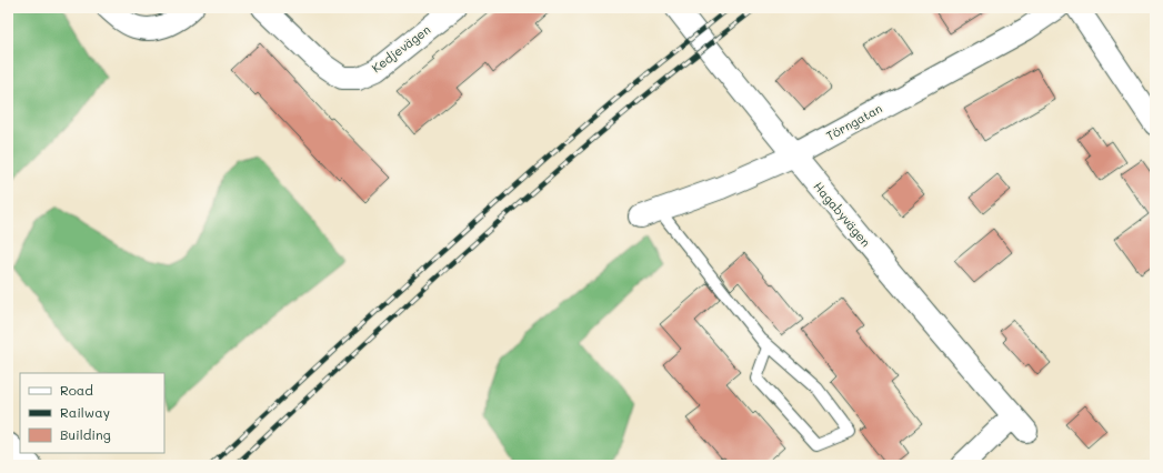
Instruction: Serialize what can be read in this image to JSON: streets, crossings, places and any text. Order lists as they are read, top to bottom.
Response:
{
  "streets": {
    "street": ["Kedjevägen", "Törngatan", "Hagabyvägen"]
  },
  "crossings": [
    ["Törngatan", "Hagabyvägen"]
  ],
  "legend": ["Road", "Railway", "Building"]
}
